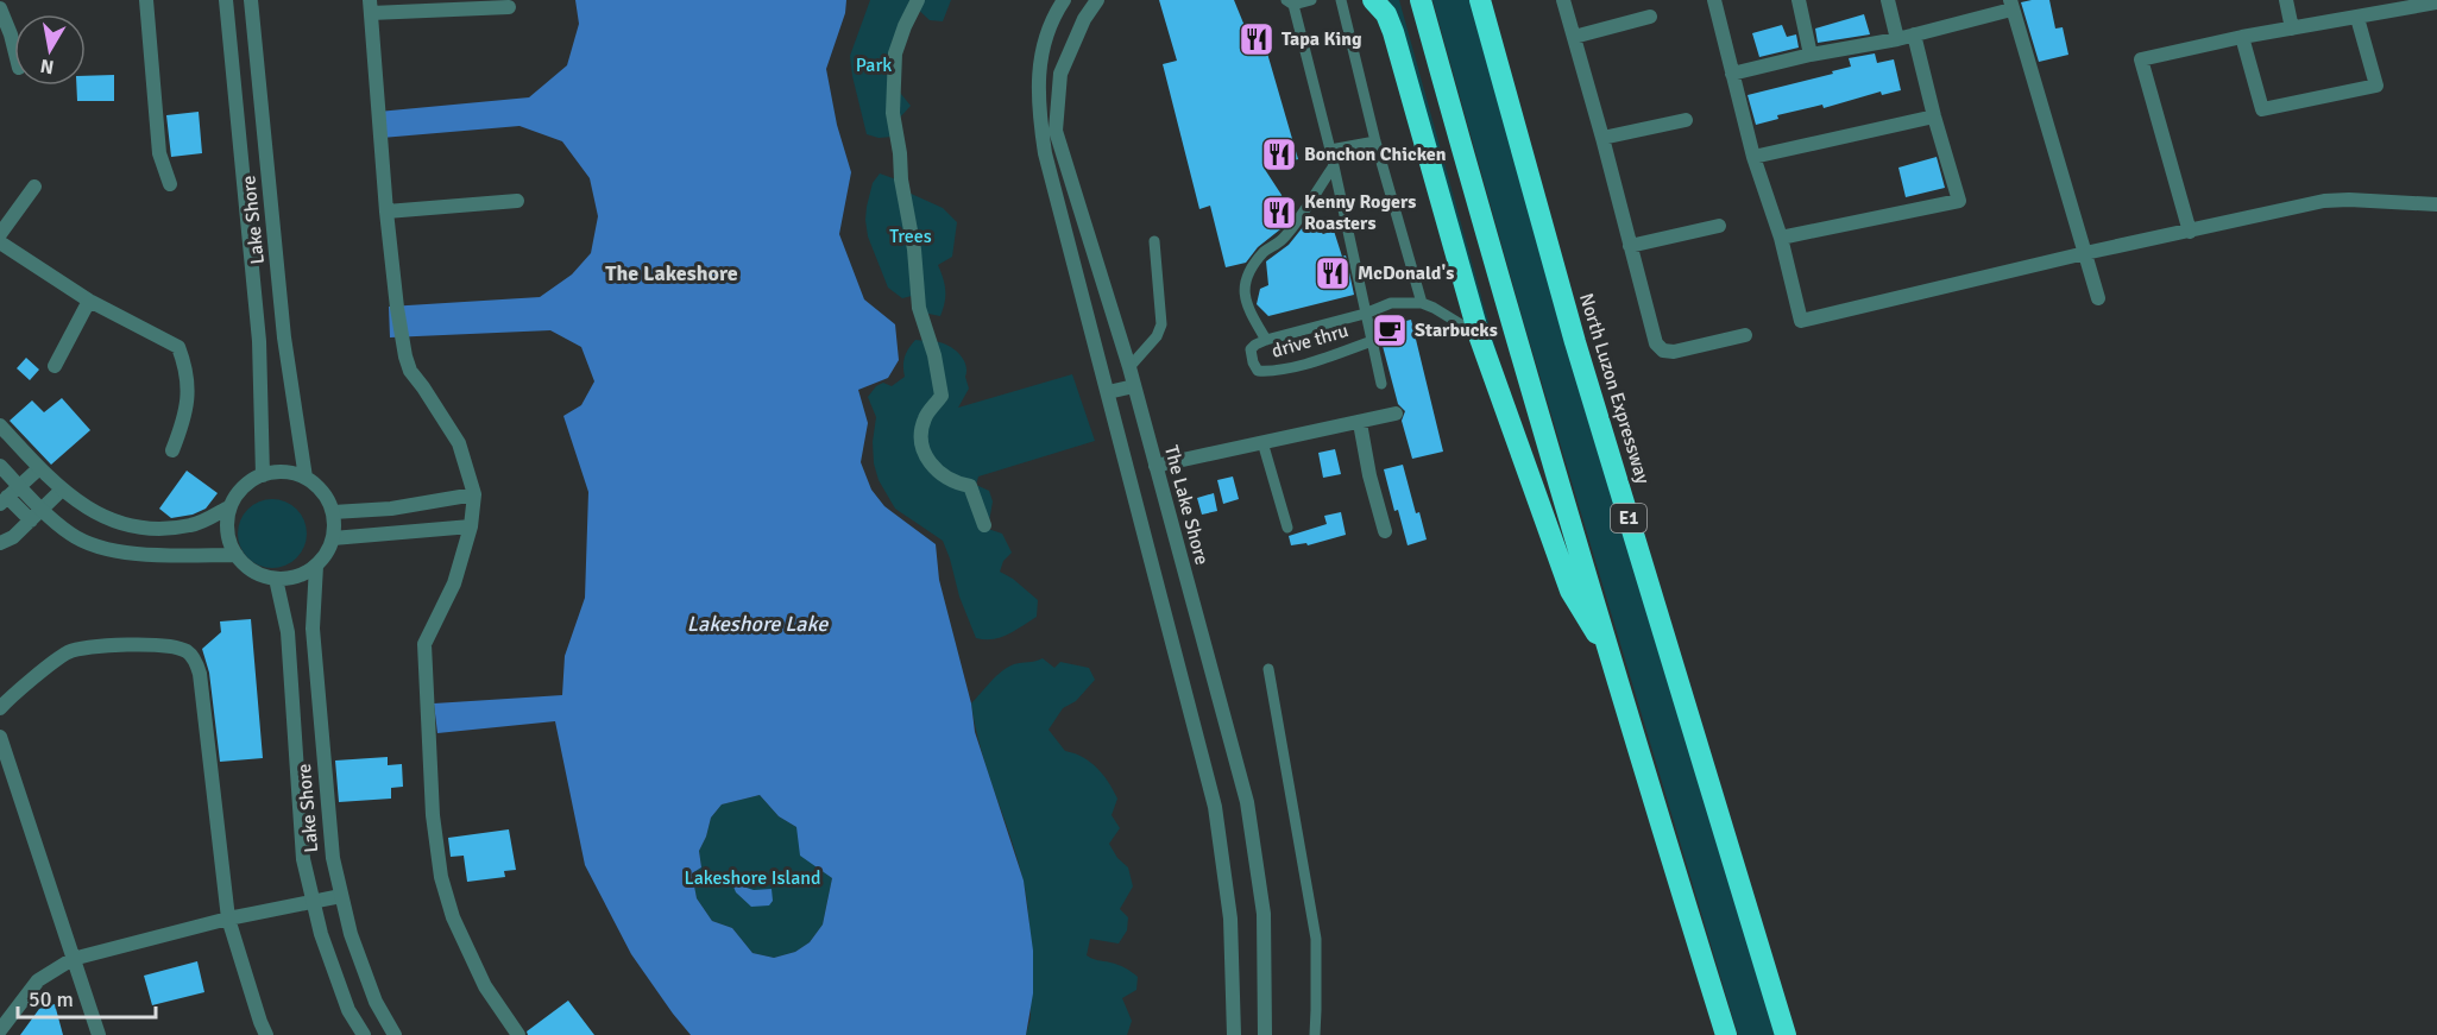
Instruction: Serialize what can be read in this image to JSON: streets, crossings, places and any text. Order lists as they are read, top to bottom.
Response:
{
  "streets": {
    "highway": ["North Luzon Expressway", "E1"],
    "street": ["Lake Shore", "The Lake Shore"],
    "lane": ["drive thru"]
  },
  "districts": ["The Lakeshore"],
  "water": ["Lakeshore Lake"],
  "parks": ["Park", "Trees", "Lakeshore Island"],
  "places": {
    "restaurant": [
      "Tapa King",
      "Bonchon Chicken",
      "Kenny Rogers Roasters",
      "McDonald's"
    ],
    "cafe": ["Starbucks"]
  },
  "scale_bar": "50 m",
  "north": "bottom"
}
